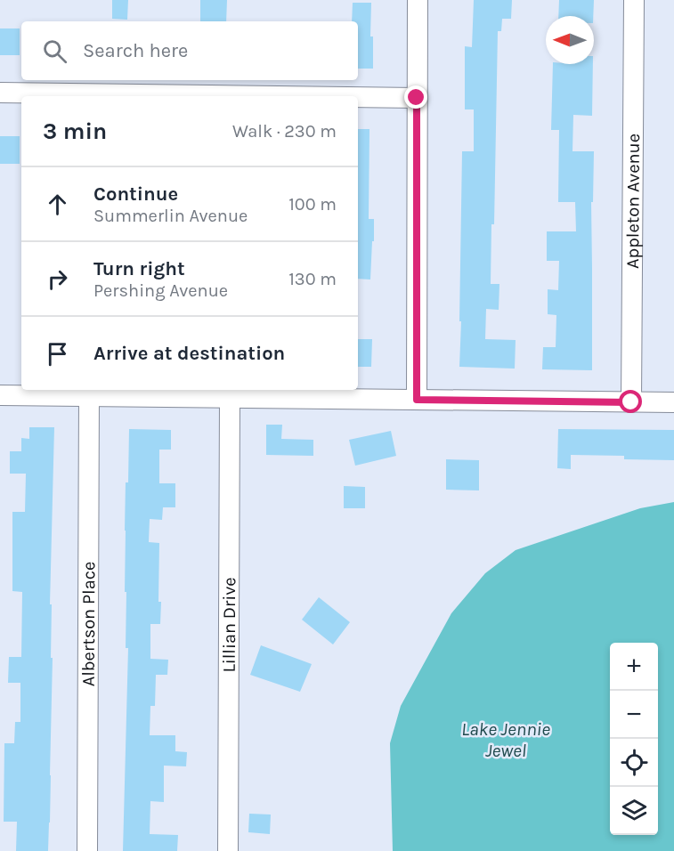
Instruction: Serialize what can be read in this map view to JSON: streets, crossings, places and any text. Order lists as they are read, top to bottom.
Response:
{
  "streets": {
    "street": ["Appleton Avenue", "Albertson Place", "Lillian Drive"]
  },
  "water": ["Lake Jennie Jewel"],
  "north": "left",
  "page": {
    "search": "Search here",
    "heading": ["3 min", "Walk · 230 m"],
    "list": [
      ["Continue", "Summerlin Avenue", "100 m"],
      ["Turn right", "Pershing Avenue", "130 m"],
      "Arrive at destination"
    ],
    "map_buttons": ["+", "−"]
  }
}
